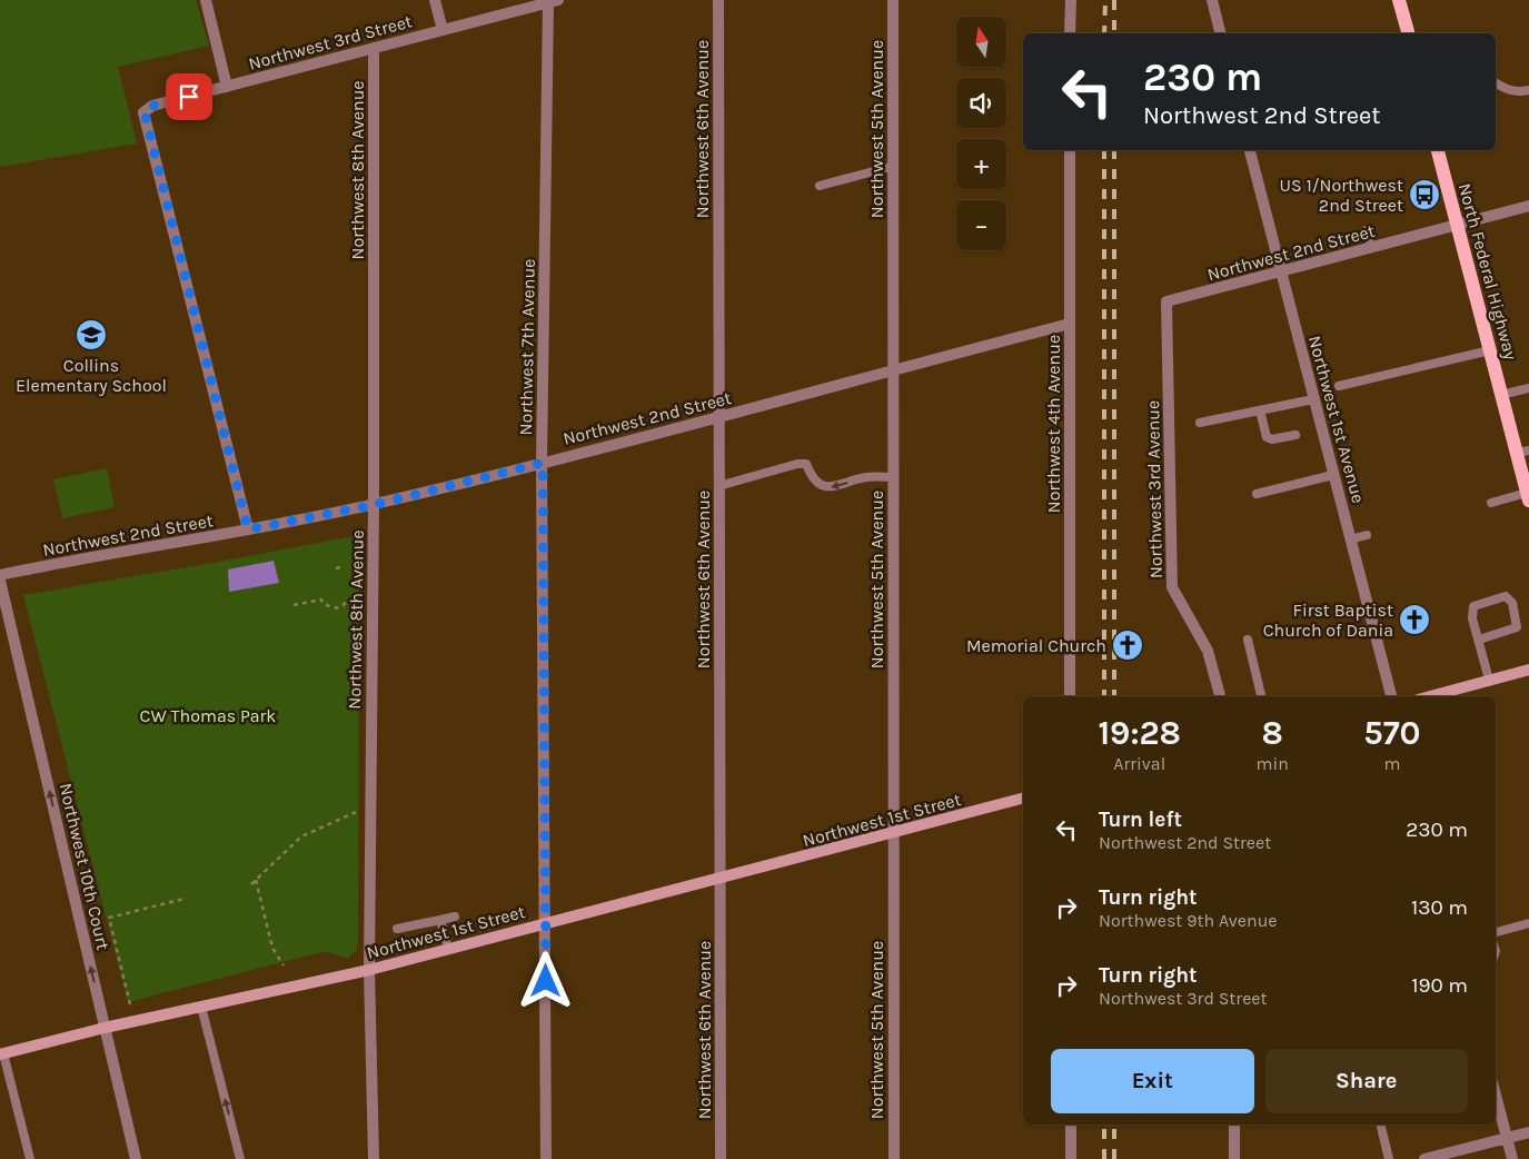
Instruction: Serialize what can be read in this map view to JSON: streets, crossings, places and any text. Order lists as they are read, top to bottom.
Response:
{
  "streets": {
    "main road": ["North Federal Highway"],
    "street": [
      "Northwest 3rd Street",
      "Northwest 6th Avenue",
      "Northwest 5th Avenue",
      "Northwest 8th Avenue",
      "Northwest 2nd Street",
      "Northwest 7th Avenue",
      "Northwest 1st Avenue",
      "Northwest 4th Avenue",
      "Northwest 3rd Avenue",
      "Northwest 1st Street",
      "Northwest 10th Court"
    ]
  },
  "crossings": [
    ["Northwest 3rd Street", "Northwest 8th Avenue"],
    ["Northwest 3rd Street", "Northwest 2nd Street"],
    ["Northwest 3rd Street", "Northwest 7th Avenue"],
    ["Northwest 6th Avenue", "Northwest 2nd Street"],
    ["Northwest 6th Avenue", "Northwest 1st Street"],
    ["Northwest 5th Avenue", "Northwest 2nd Street"],
    ["Northwest 5th Avenue", "Northwest 1st Street"],
    ["Northwest 8th Avenue", "Northwest 2nd Street"],
    ["Northwest 8th Avenue", "Northwest 1st Street"],
    ["Northwest 2nd Street", "North Federal Highway"],
    ["Northwest 2nd Street", "Northwest 7th Avenue"],
    ["Northwest 2nd Street", "Northwest 1st Avenue"],
    ["Northwest 2nd Street", "Northwest 4th Avenue"],
    ["Northwest 2nd Street", "Northwest 3rd Avenue"],
    ["Northwest 7th Avenue", "Northwest 1st Street"],
    ["Northwest 1st Street", "Northwest 10th Court"]
  ],
  "one_way": ["Northwest 10th Court"],
  "parks": ["CW Thomas Park"],
  "places": {
    "bus stop": ["US 1/Northwest 2nd Street"],
    "school or university": ["Collins Elementary School"],
    "church": ["First Baptist Church of Dania", "Memorial Church"]
  },
  "north": "top",
  "page": {
    "map_buttons": ["+", "−"],
    "turn": ["230 m", "Northwest 2nd Street"],
    "eta": [
      "19:28",
      "Arrival",
      "8",
      "min",
      "570",
      "m"
    ],
    "list": [
      {
        "name": "Turn left",
        "note": "Northwest 2nd Street",
        "value": "230 m"
      },
      {
        "name": "Turn right",
        "note": "Northwest 9th Avenue",
        "value": "130 m"
      },
      {
        "name": "Turn right",
        "note": "Northwest 3rd Street",
        "value": "190 m"
      }
    ],
    "buttons": ["Exit", "Share"]
  }
}
